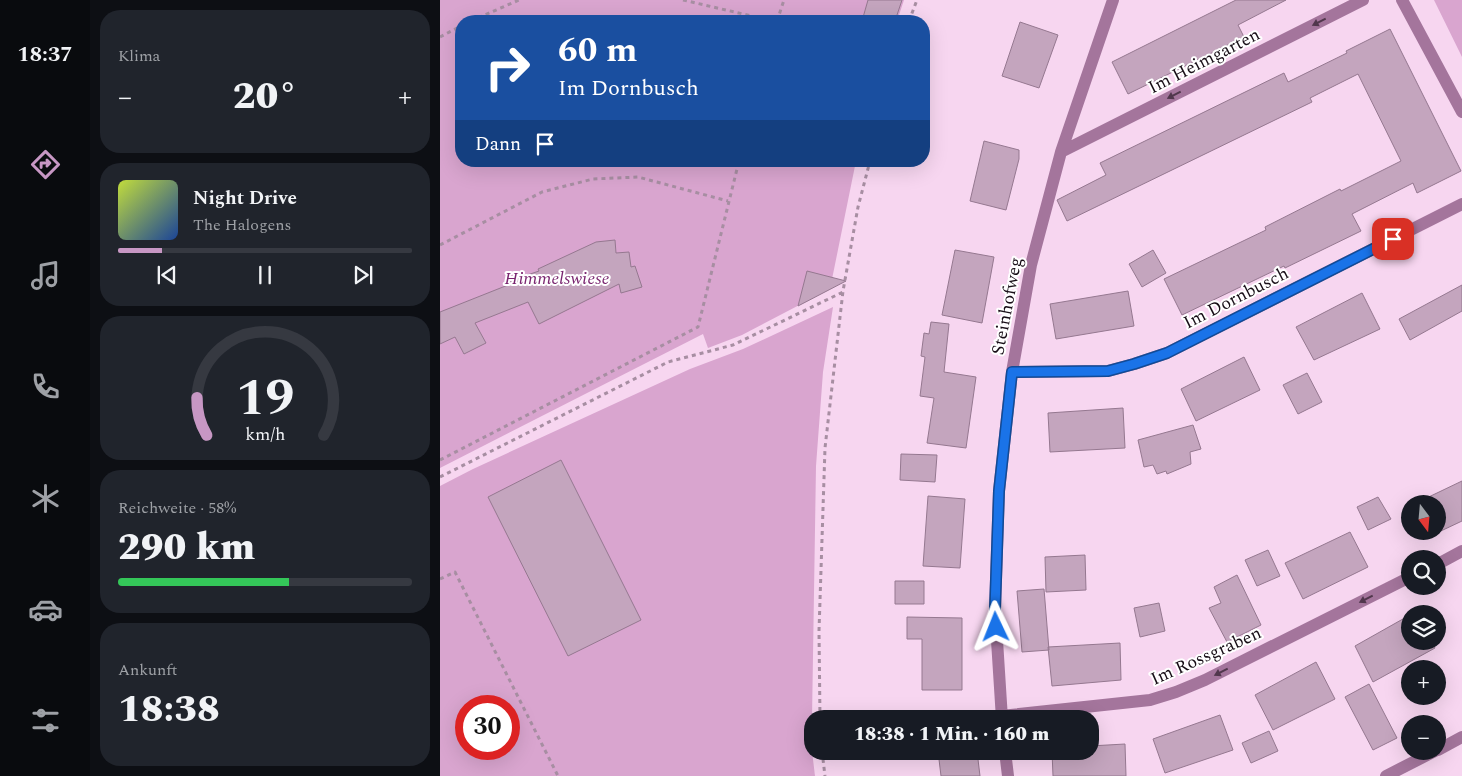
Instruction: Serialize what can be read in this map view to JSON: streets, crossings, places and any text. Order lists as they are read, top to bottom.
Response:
{
  "streets": {
    "street": [
      "Im Heimgarten",
      "Im Dornbusch",
      "Steinhofweg",
      "Im Rossgraben"
    ]
  },
  "crossings": [
    ["Im Heimgarten", "Steinhofweg"],
    ["Im Dornbusch", "Steinhofweg"]
  ],
  "one_way": ["Im Heimgarten", "Im Rossgraben"],
  "parks": ["Himmelswiese"],
  "north": "bottom",
  "page": {
    "tabs": "18:37",
    "tile": [
      "Klima",
      ["Reichweite · 58%", "290 km"],
      ["Ankunft", "18:38"]
    ],
    "turn": ["60 m", "Im Dornbusch"],
    "heat": ["−", "20°", "+"],
    "then": "Dann",
    "song": ["Night Drive", "The Halogens"],
    "map_buttons": ["+", "−"],
    "limit": "30",
    "trip": "18:38 · 1 Min. · 160 m",
    "gauge": ["19", "km/h"]
  }
}
